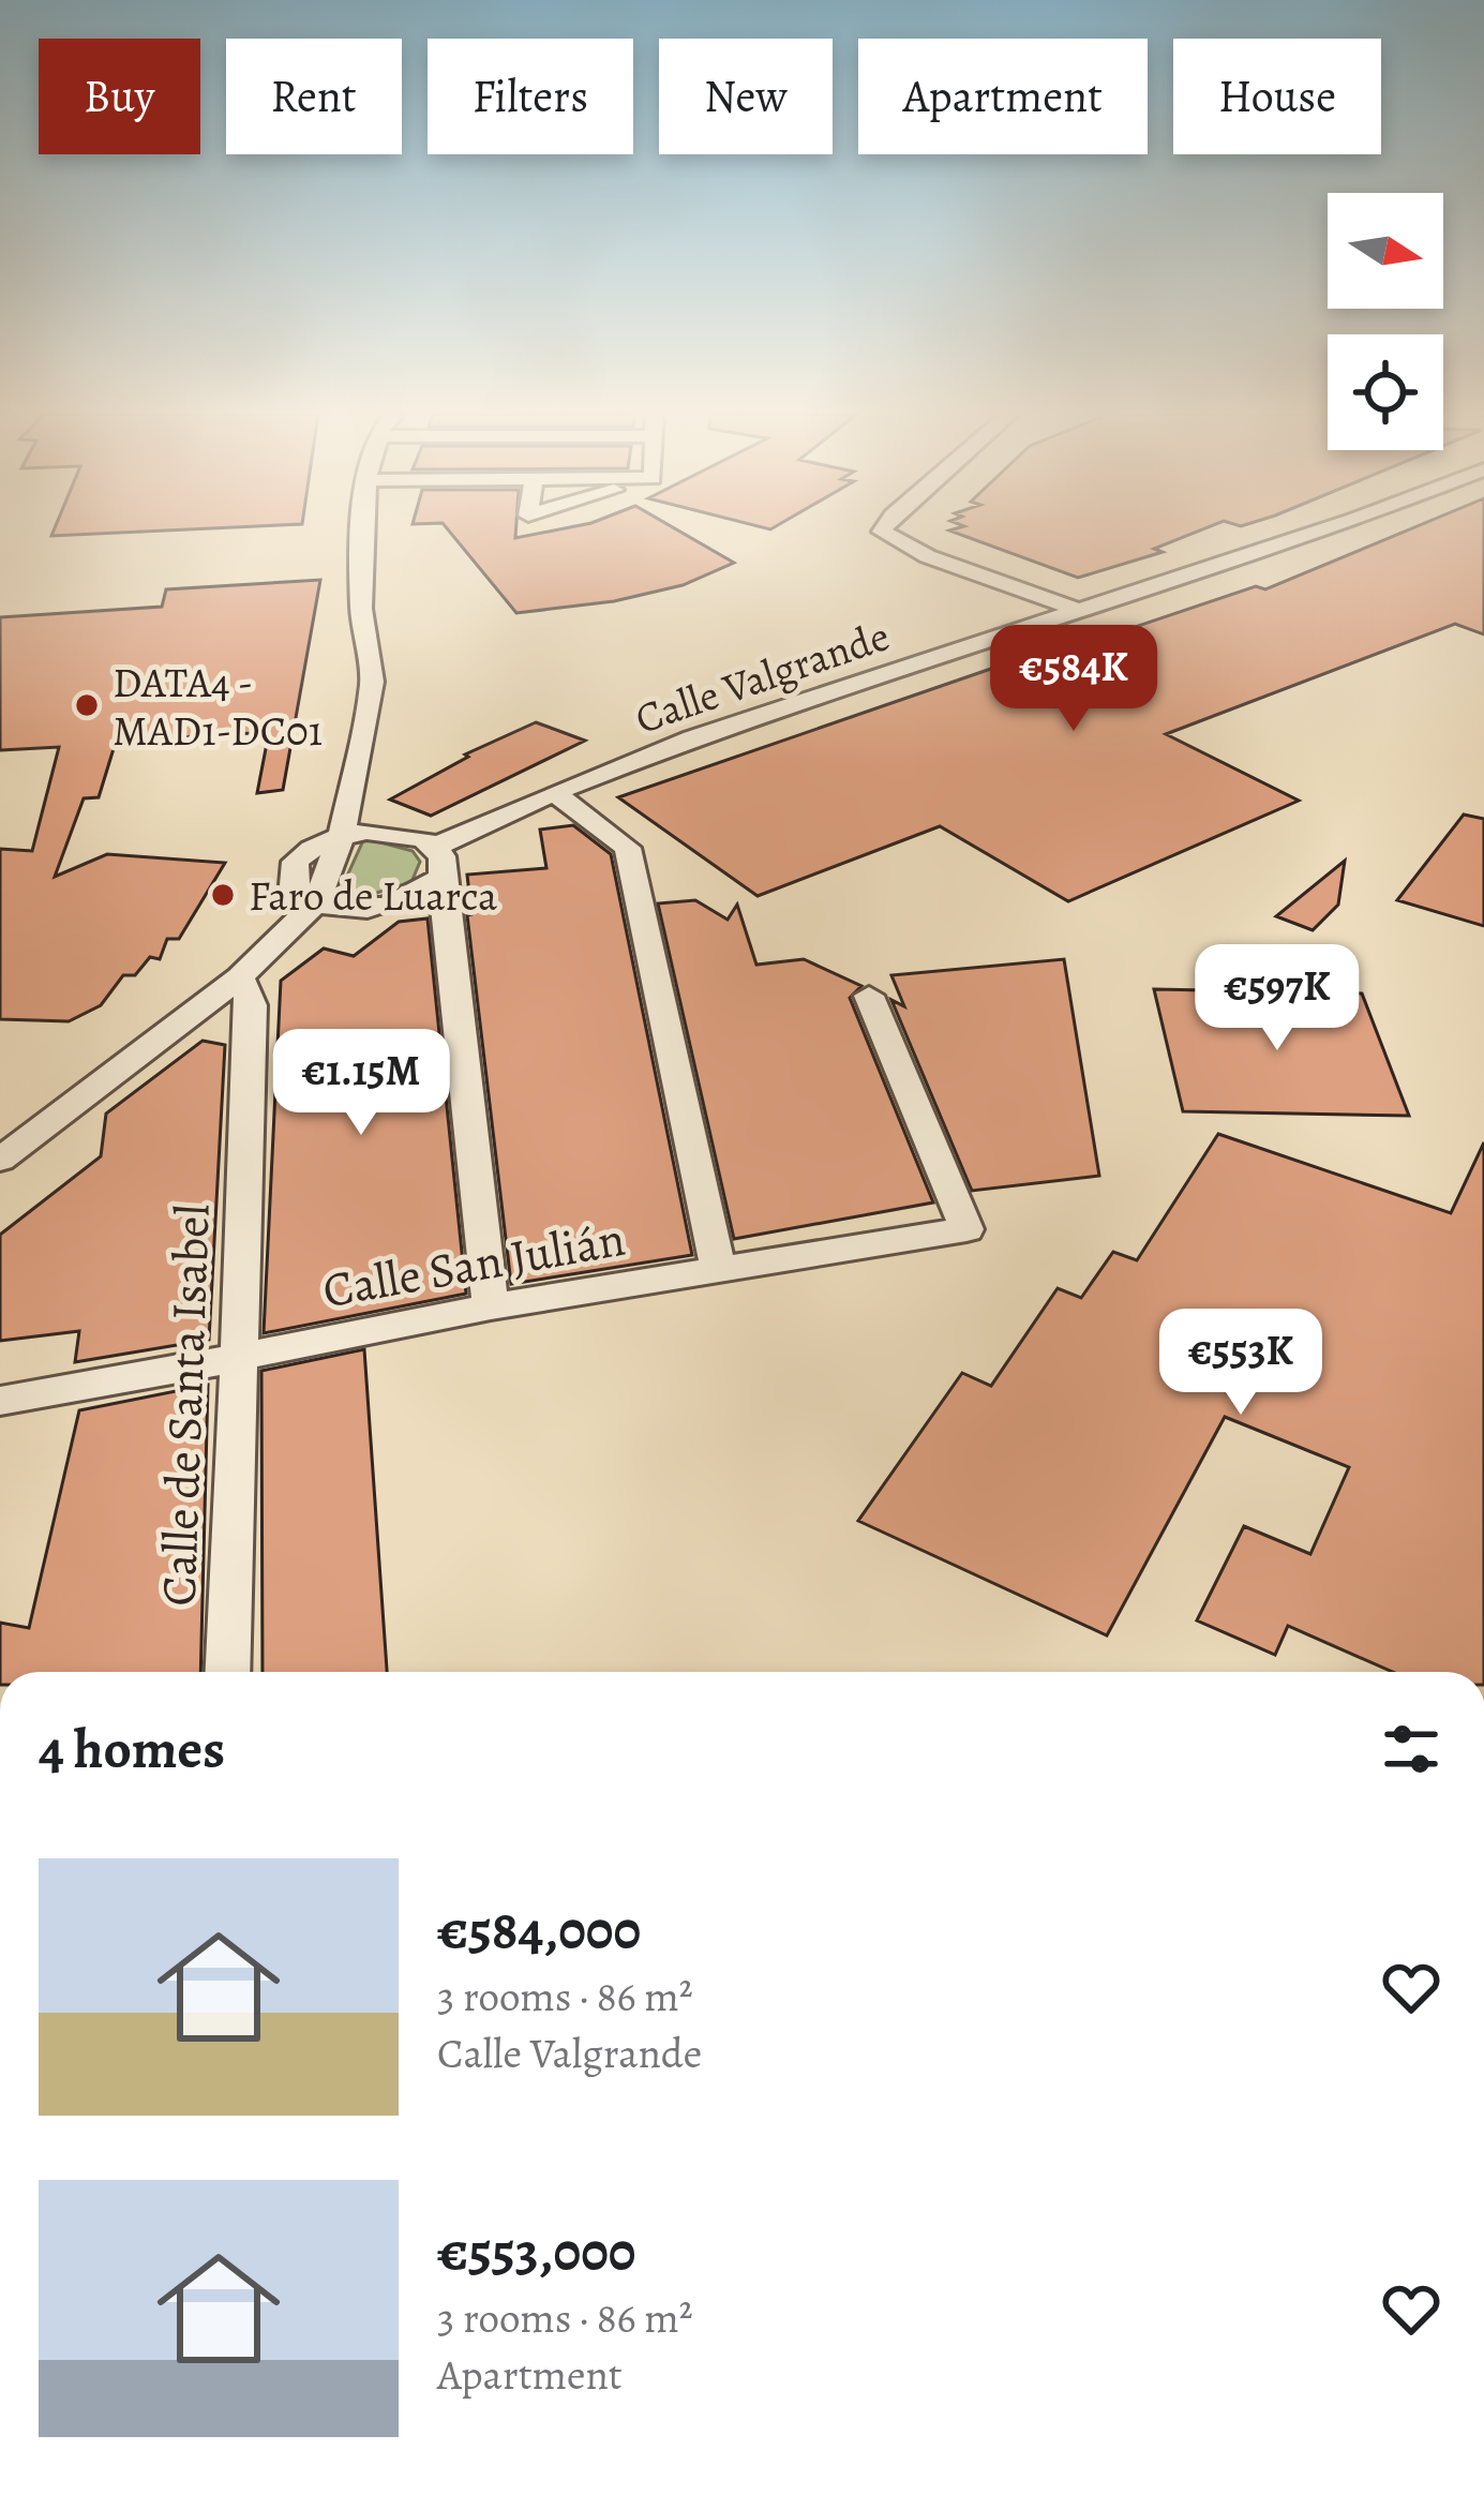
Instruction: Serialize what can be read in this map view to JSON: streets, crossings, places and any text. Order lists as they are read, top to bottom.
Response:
{
  "streets": {
    "street": ["Calle Valgrande", "Calle San Julián", "Calle de Santa Isabel"]
  },
  "crossings": [
    ["Calle San Julián", "Calle de Santa Isabel"]
  ],
  "places": ["DATA4 - MAD1-DC01", "Faro de Luarca"],
  "north": "right",
  "page": {
    "chip": [
      "Buy",
      "Rent",
      "Filters",
      "New",
      "Apartment",
      "House"
    ],
    "price": [
      "€584K",
      "€597K",
      "€1.15M",
      "€553K"
    ],
    "heading": "4 homes",
    "list": [
      {
        "name": "€584,000",
        "note": "3 rooms · 86 m² · Calle Valgrande"
      },
      {
        "name": "€553,000",
        "note": "3 rooms · 86 m² · Apartment"
      }
    ]
  }
}
